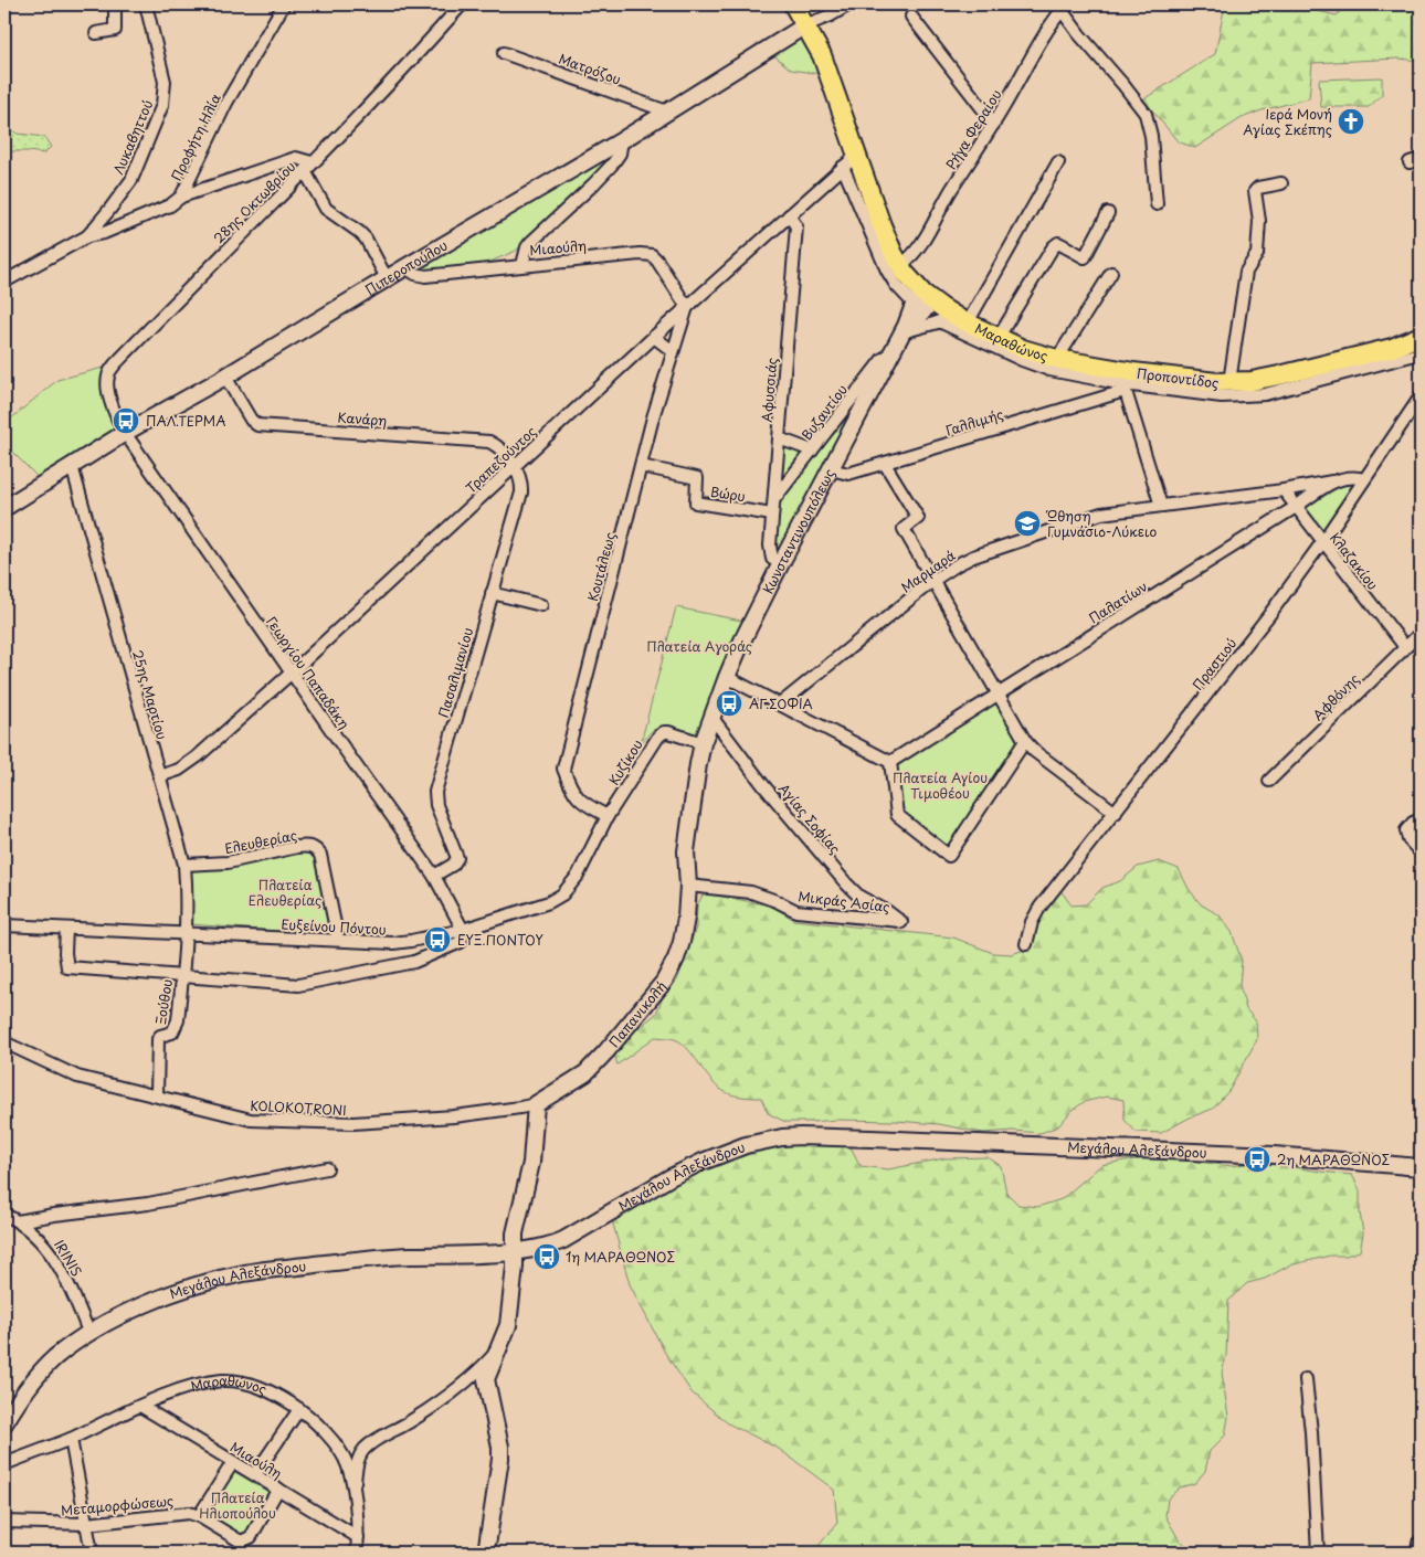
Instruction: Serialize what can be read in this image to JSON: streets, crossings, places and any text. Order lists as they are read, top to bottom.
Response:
{
  "streets": {
    "main road": ["Μαραθώνος"],
    "street": [
      "Ματρόζου",
      "Ρήγα Φεραίου",
      "Λυκαβηττού",
      "Προφήτη Ηλία",
      "28ης Οκτωβρίου",
      "Μιαούλη",
      "Πιπεροπούλου",
      "Προποντίδος",
      "Αφυσσιάς",
      "Βυζαντίου",
      "Κανάρη",
      "Γαλλιμής",
      "Τραπεζούντος",
      "Βώρυ",
      "Κωνσταντινουπόλεως",
      "Κλαζακίου",
      "Κουτάλεως",
      "Μαρμαρά",
      "Παλατίων",
      "Πραστιού",
      "Γεωργίου Παπαδάκη",
      "Πασαλιμανίου",
      "25ης Μαρτίου",
      "Αφθόνης",
      "Κυζίκου",
      "Αγίας Σοφίας",
      "Ελευθερίας",
      "Μικράς Ασίας",
      "Ευξείνου Πόντου",
      "Ξούθου",
      "Παπανικολή",
      "KOLOKOTRONI",
      "Μεγάλου Αλεξάνδρου",
      "IRINIS",
      "Μεταμορφώσεως"
    ]
  },
  "crossings": [
    ["Ματρόζου", "Πιπεροπούλου"],
    ["Ρήγα Φεραίου", "Μαραθώνος"],
    ["Λυκαβηττού", "Προφήτη Ηλία"],
    ["28ης Οκτωβρίου", "Πιπεροπούλου"],
    ["28ης Οκτωβρίου", "Γεωργίου Παπαδάκη"],
    ["Μιαούλη", "Πιπεροπούλου"],
    ["Μιαούλη", "Μαραθώνος"],
    ["Μιαούλη", "Τραπεζούντος"],
    ["Μιαούλη", "Κουτάλεως"],
    ["Πιπεροπούλου", "Μαραθώνος"],
    ["Πιπεροπούλου", "Κανάρη"],
    ["Πιπεροπούλου", "Γεωργίου Παπαδάκη"],
    ["Πιπεροπούλου", "25ης Μαρτίου"],
    ["Μαραθώνος", "Προποντίδος"],
    ["Μαραθώνος", "Τραπεζούντος"],
    ["Μαραθώνος", "Κωνσταντινουπόλεως"],
    ["Προποντίδος", "Γαλλιμής"],
    ["Αφυσσιάς", "Βυζαντίου"],
    ["Αφυσσιάς", "Τραπεζούντος"],
    ["Αφυσσιάς", "Βώρυ"],
    ["Αφυσσιάς", "Κωνσταντινουπόλεως"],
    ["Βυζαντίου", "Κωνσταντινουπόλεως"],
    ["Κανάρη", "Τραπεζούντος"],
    ["Κανάρη", "Πασαλιμανίου"],
    ["Γαλλιμής", "Κωνσταντινουπόλεως"],
    ["Τραπεζούντος", "Κουτάλεως"],
    ["Τραπεζούντος", "Γεωργίου Παπαδάκη"],
    ["Τραπεζούντος", "Πασαλιμανίου"],
    ["Τραπεζούντος", "25ης Μαρτίου"],
    ["Βώρυ", "Κουτάλεως"],
    ["Κωνσταντινουπόλεως", "Κυζίκου"],
    ["Κωνσταντινουπόλεως", "Αγίας Σοφίας"],
    ["Κωνσταντινουπόλεως", "Παπανικολή"],
    ["Κλαζακίου", "Μαρμαρά"],
    ["Κλαζακίου", "Παλατίων"],
    ["Κλαζακίου", "Πραστιού"],
    ["Κλαζακίου", "Αφθόνης"],
    ["Κουτάλεως", "Κυζίκου"],
    ["Κουτάλεως", "Ευξείνου Πόντου"],
    ["Μαρμαρά", "Παλατίων"],
    ["Παλατίων", "Πραστιού"],
    ["Γεωργίου Παπαδάκη", "Πασαλιμανίου"],
    ["Γεωργίου Παπαδάκη", "Ευξείνου Πόντου"],
    ["25ης Μαρτίου", "Ελευθερίας"],
    ["25ης Μαρτίου", "Ευξείνου Πόντου"],
    ["25ης Μαρτίου", "Ξούθου"],
    ["Κυζίκου", "Ευξείνου Πόντου"],
    ["Κυζίκου", "Παπανικολή"],
    ["Αγίας Σοφίας", "Μικράς Ασίας"],
    ["Ελευθερίας", "Ευξείνου Πόντου"],
    ["Μικράς Ασίας", "Παπανικολή"],
    ["Ευξείνου Πόντου", "Ξούθου"],
    ["Ξούθου", "KOLOKOTRONI"],
    ["Παπανικολή", "KOLOKOTRONI"],
    ["Μεγάλου Αλεξάνδρου", "IRINIS"]
  ],
  "parks": [
    "Πλατεία Αγοράς",
    "Πλατεία Αγίου Τιμοθέου",
    "Πλατεία Ελευθερίας",
    "Πλατεία Ηλιοπούλου"
  ],
  "places": {
    "church": ["Ιερά Μονή Αγίας Σκέπης"],
    "bus stop": [
      "ΠΑΛ.ΤΕΡΜΑ",
      "ΑΓ.ΣΟΦΙΑ",
      "ΕΥΞ.ΠΟΝΤΟΥ",
      "2η ΜΑΡΑΘΩΝΟΣ",
      "1η ΜΑΡΑΘΩΝΟΣ"
    ],
    "school or university": ["Ώθηση Γυμνάσιο-Λύκειο"]
  }
}
